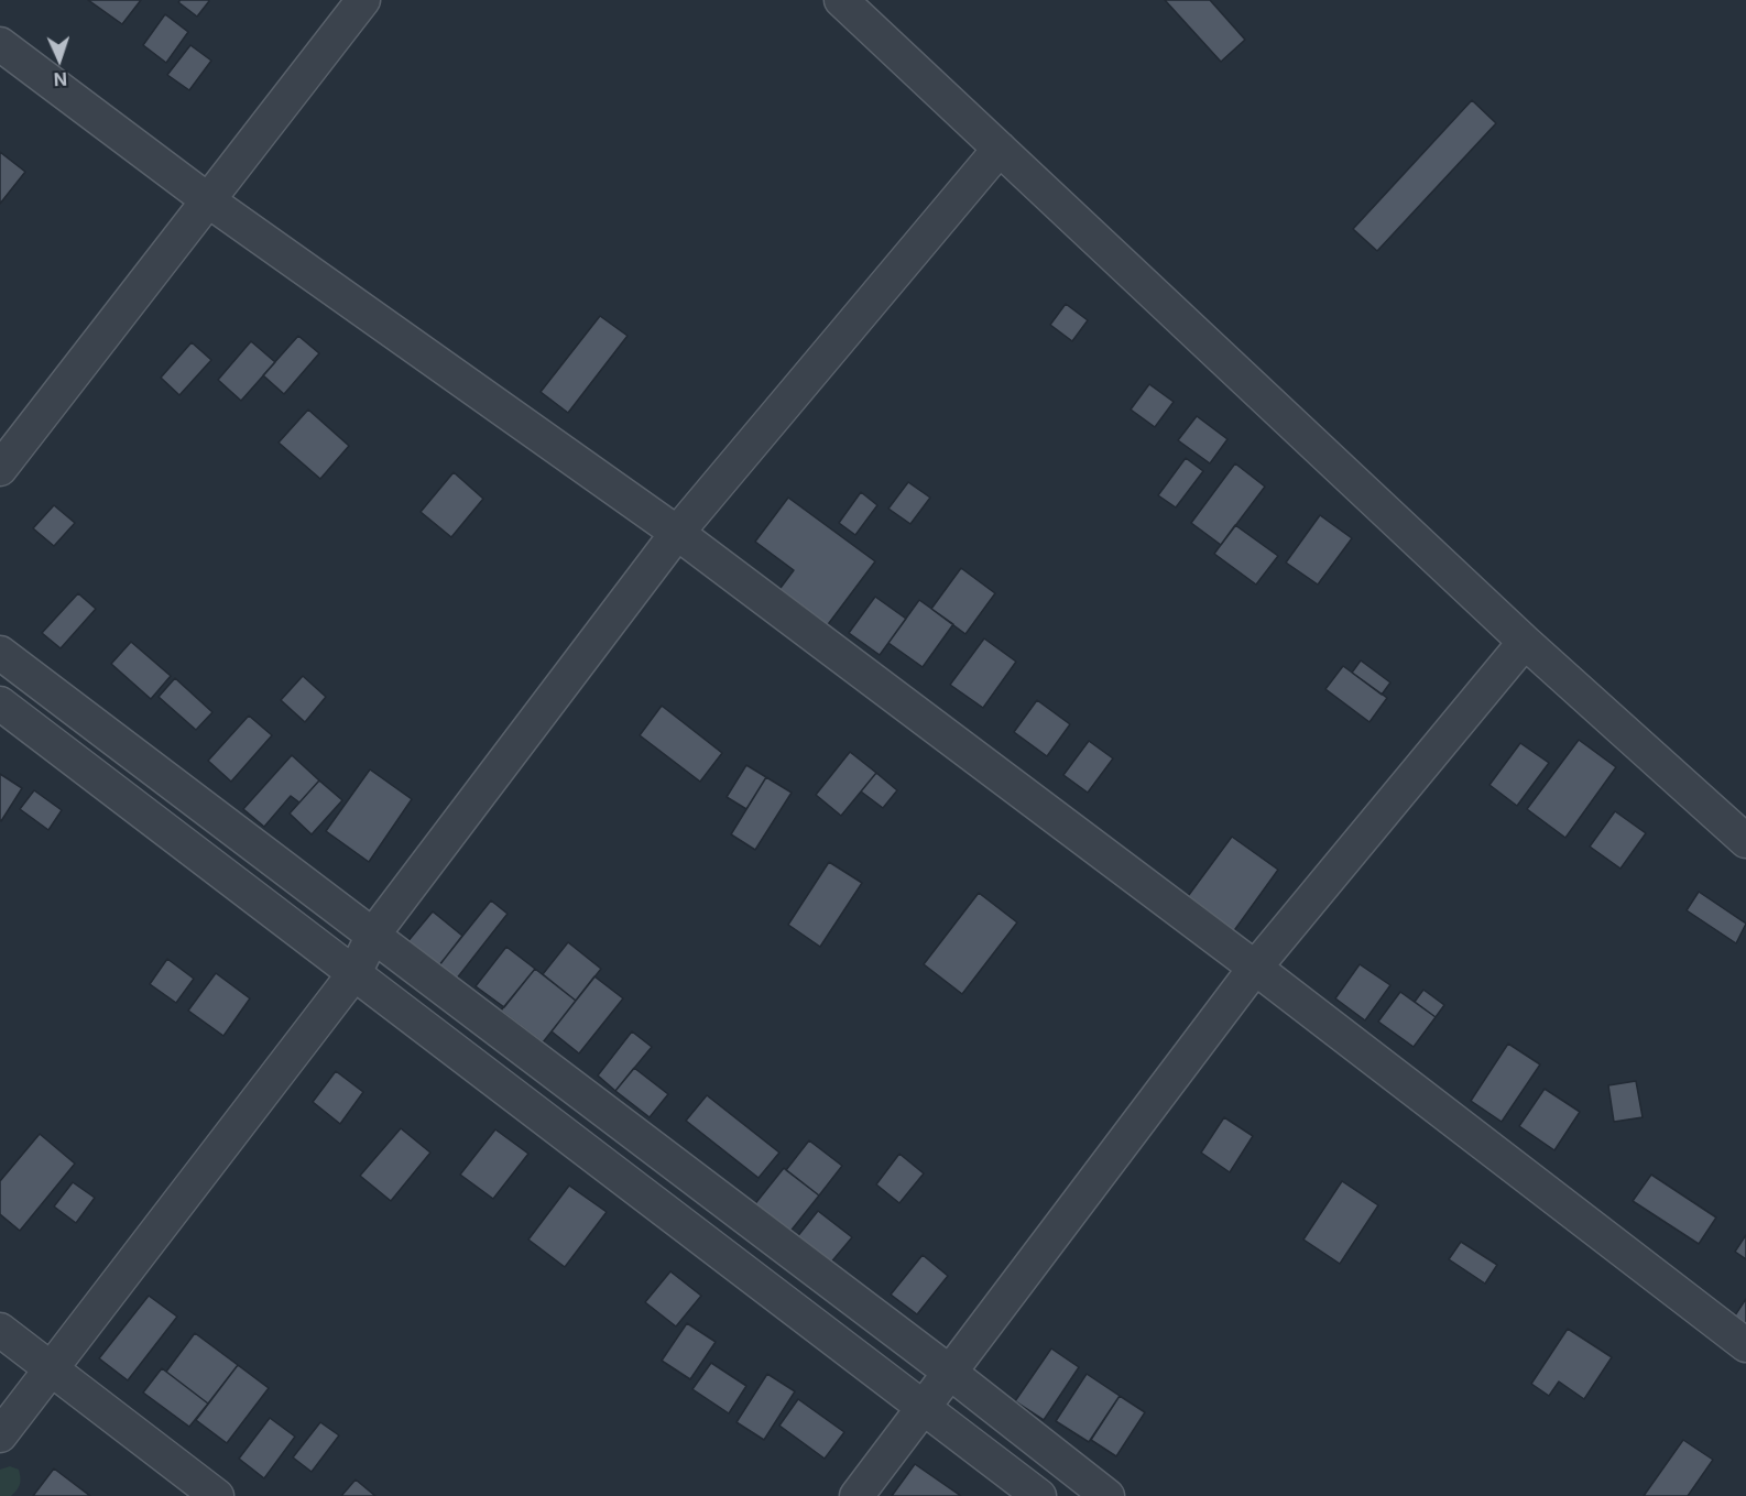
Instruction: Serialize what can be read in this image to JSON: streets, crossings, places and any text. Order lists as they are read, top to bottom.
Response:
{
  "north": "bottom"
}
